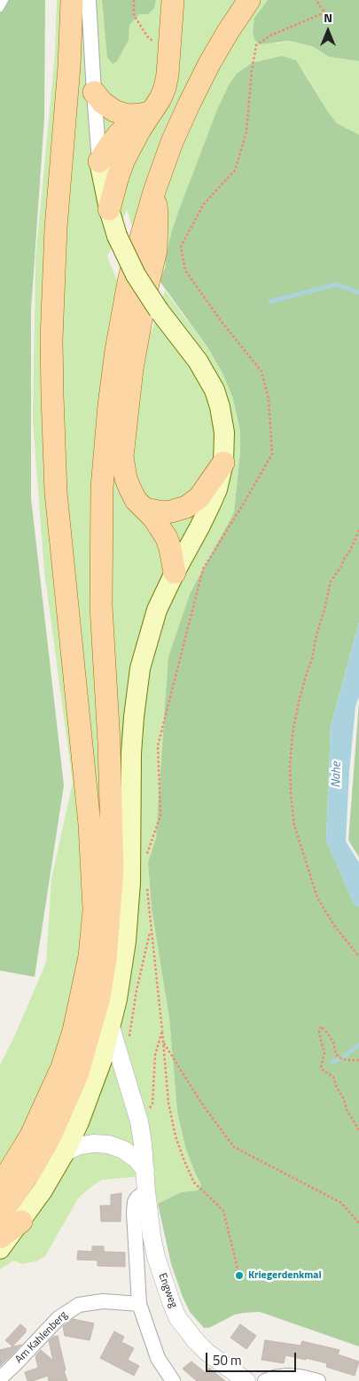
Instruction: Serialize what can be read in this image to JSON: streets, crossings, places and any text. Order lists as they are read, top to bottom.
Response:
{
  "streets": {
    "street": ["Engweg", "Am Kahlenberg"]
  },
  "water": ["Nahe"],
  "places": ["Kriegerdenkmal"],
  "scale_bar": "50 m",
  "north": "top"
}
